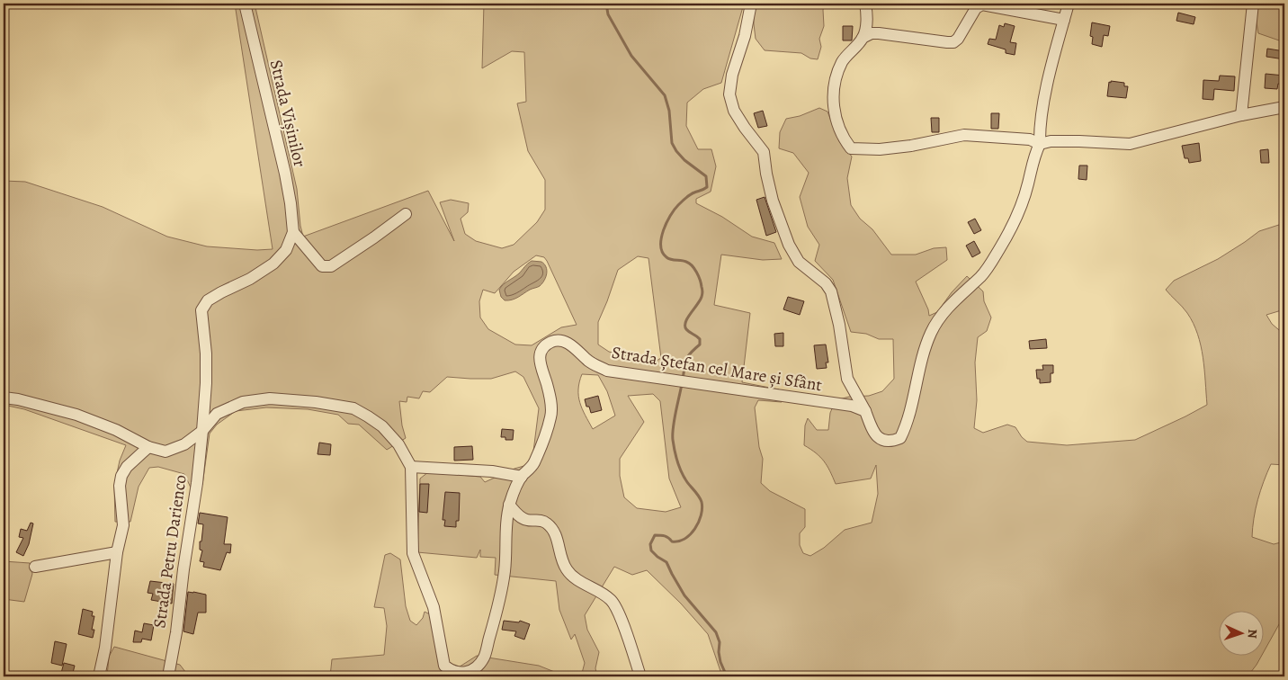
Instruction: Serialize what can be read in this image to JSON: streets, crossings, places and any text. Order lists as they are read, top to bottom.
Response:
{
  "streets": {
    "street": ["Strada Vișinilor", "Strada Ștefan cel Mare și Sfânt", "Strada Petru Darienco"]
  },
  "crossings": [
    ["Strada Ștefan cel Mare și Sfânt", "Strada Petru Darienco"]
  ],
  "north": "right"
}
